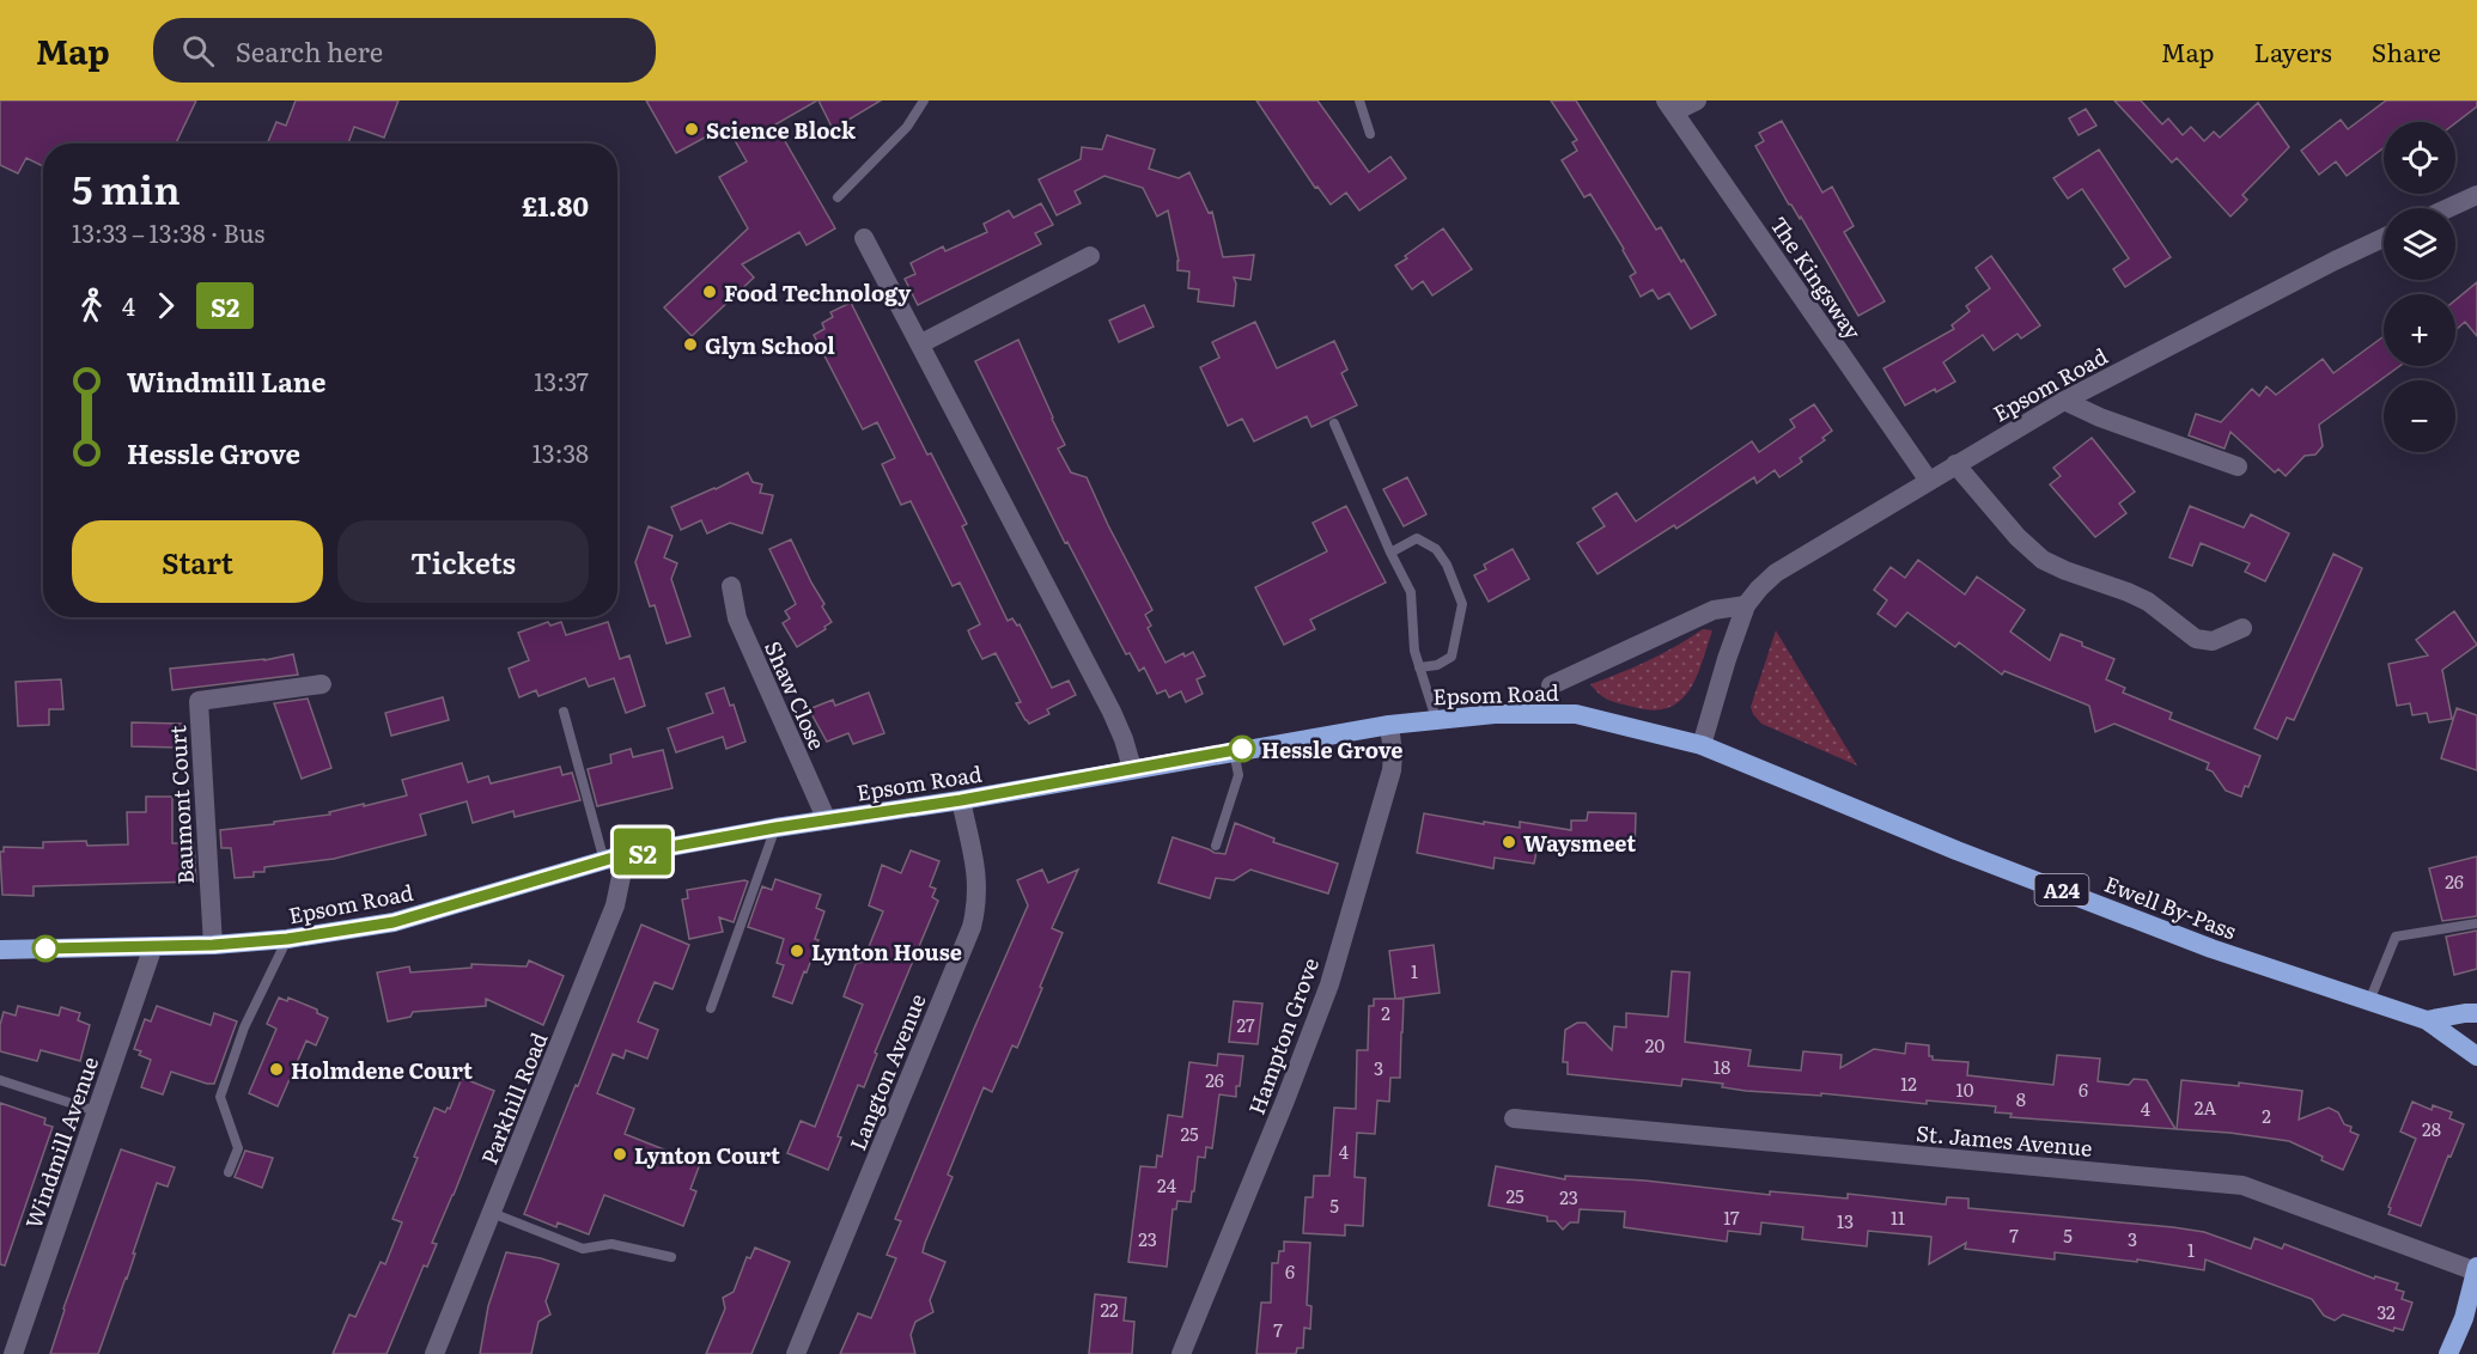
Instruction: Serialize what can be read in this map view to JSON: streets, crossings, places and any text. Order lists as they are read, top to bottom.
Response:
{
  "streets": {
    "highway": ["Epsom Road", "A24", "Ewell By-Pass"],
    "street": [
      "The Kingsway",
      "Shaw Close",
      "Baumont Court",
      "Hampton Grove",
      "Langton Avenue",
      "Parkhill Road",
      "St. James Avenue",
      "Windmill Avenue"
    ]
  },
  "crossings": [
    ["The Kingsway", "Epsom Road"],
    ["Epsom Road", "Shaw Close"],
    ["Epsom Road", "Baumont Court"],
    ["Epsom Road", "Ewell By-Pass"],
    ["Epsom Road", "Hampton Grove"],
    ["Epsom Road", "Langton Avenue"],
    ["Epsom Road", "Parkhill Road"],
    ["Epsom Road", "Windmill Avenue"]
  ],
  "places": [
    "Science Block",
    "Food Technology",
    "Glyn School",
    "Hessle Grove",
    "Waysmeet",
    "Lynton House",
    "Holmdene Court",
    "Lynton Court"
  ],
  "lines": ["bus line S2"],
  "house_numbers": [
    "26",
    "1",
    "2",
    "27",
    "20",
    "18",
    "3",
    "26",
    "12",
    "10",
    "6",
    "8",
    "2A",
    "4",
    "2",
    "28",
    "25",
    "4",
    "24",
    "25",
    "23",
    "5",
    "17",
    "11",
    "13",
    "7",
    "5",
    "23",
    "3",
    "1",
    "6",
    "22",
    "32",
    "7"
  ],
  "page": {
    "header": "Map",
    "search": "Search here",
    "nav": ["Map", "Layers", "Share"],
    "on_map": "S2",
    "map_buttons": ["+", "−"],
    "heading": ["5 min", "13:33 – 13:38 · Bus", "£1.80"],
    "legs": ["4", "S2"],
    "list": [
      {
        "name": "Windmill Lane",
        "value": "13:37"
      },
      {
        "name": "Hessle Grove",
        "value": "13:38"
      }
    ],
    "buttons": ["Start", "Tickets"]
  }
}
